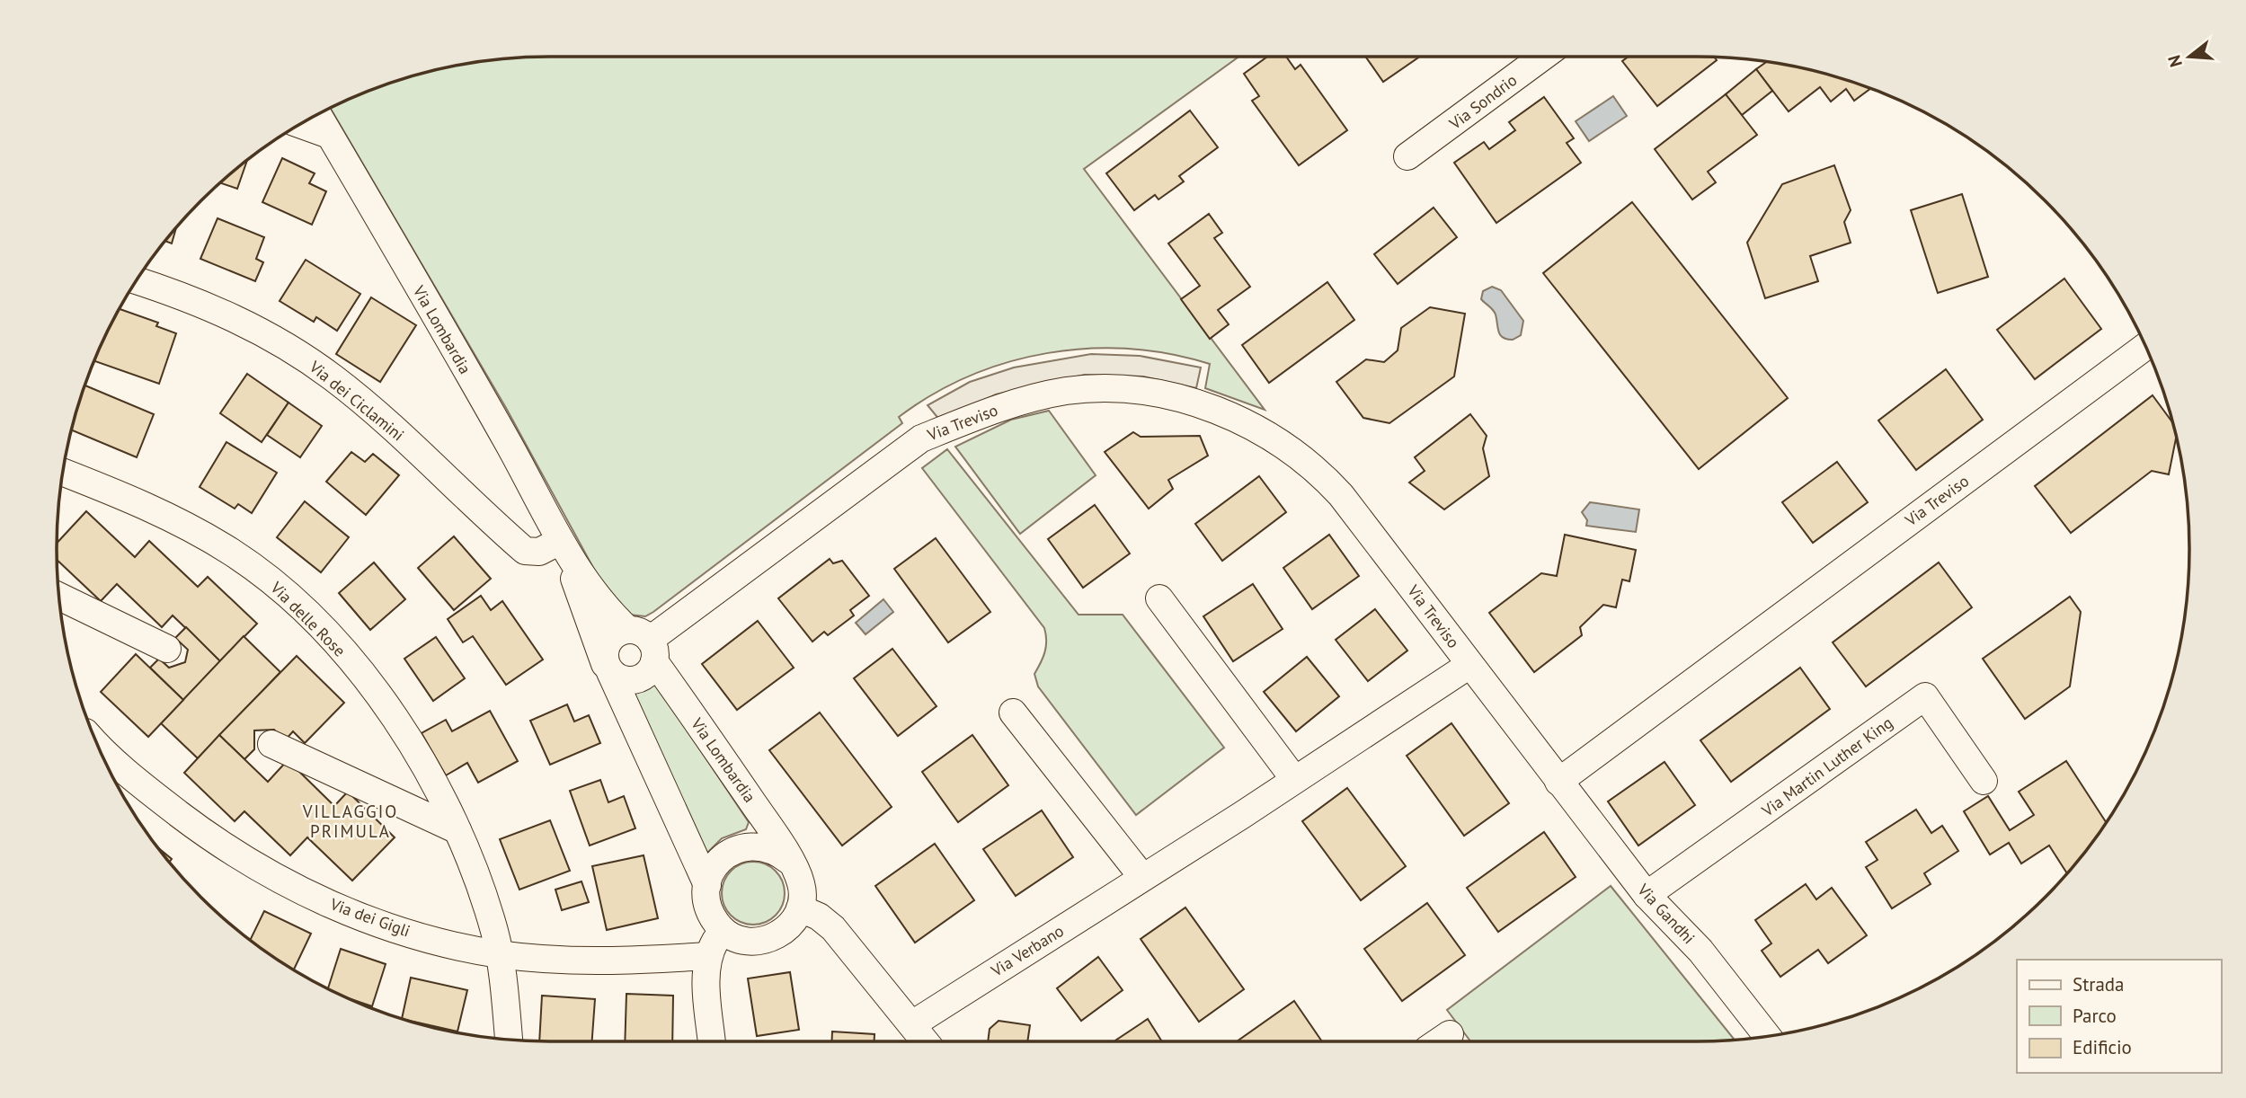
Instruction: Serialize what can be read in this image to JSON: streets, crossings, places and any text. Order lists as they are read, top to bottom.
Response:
{
  "streets": {
    "street": [
      "Via Sondrio",
      "Via Lombardia",
      "Via dei Ciclamini",
      "Via Treviso",
      "Via delle Rose",
      "Via Martin Luther King",
      "Via Gandhi",
      "Via dei Gigli",
      "Via Verbano"
    ]
  },
  "crossings": [
    ["Via Lombardia", "Via dei Ciclamini"],
    ["Via Lombardia", "Via Treviso"],
    ["Via Treviso", "Via Gandhi"],
    ["Via Treviso", "Via Verbano"],
    ["Via delle Rose", "Via dei Gigli"],
    ["Via Martin Luther King", "Via Gandhi"]
  ],
  "districts": ["VILLAGGIO PRIMULA"],
  "legend": ["Strada", "Parco", "Edificio"],
  "north": "left"
}
